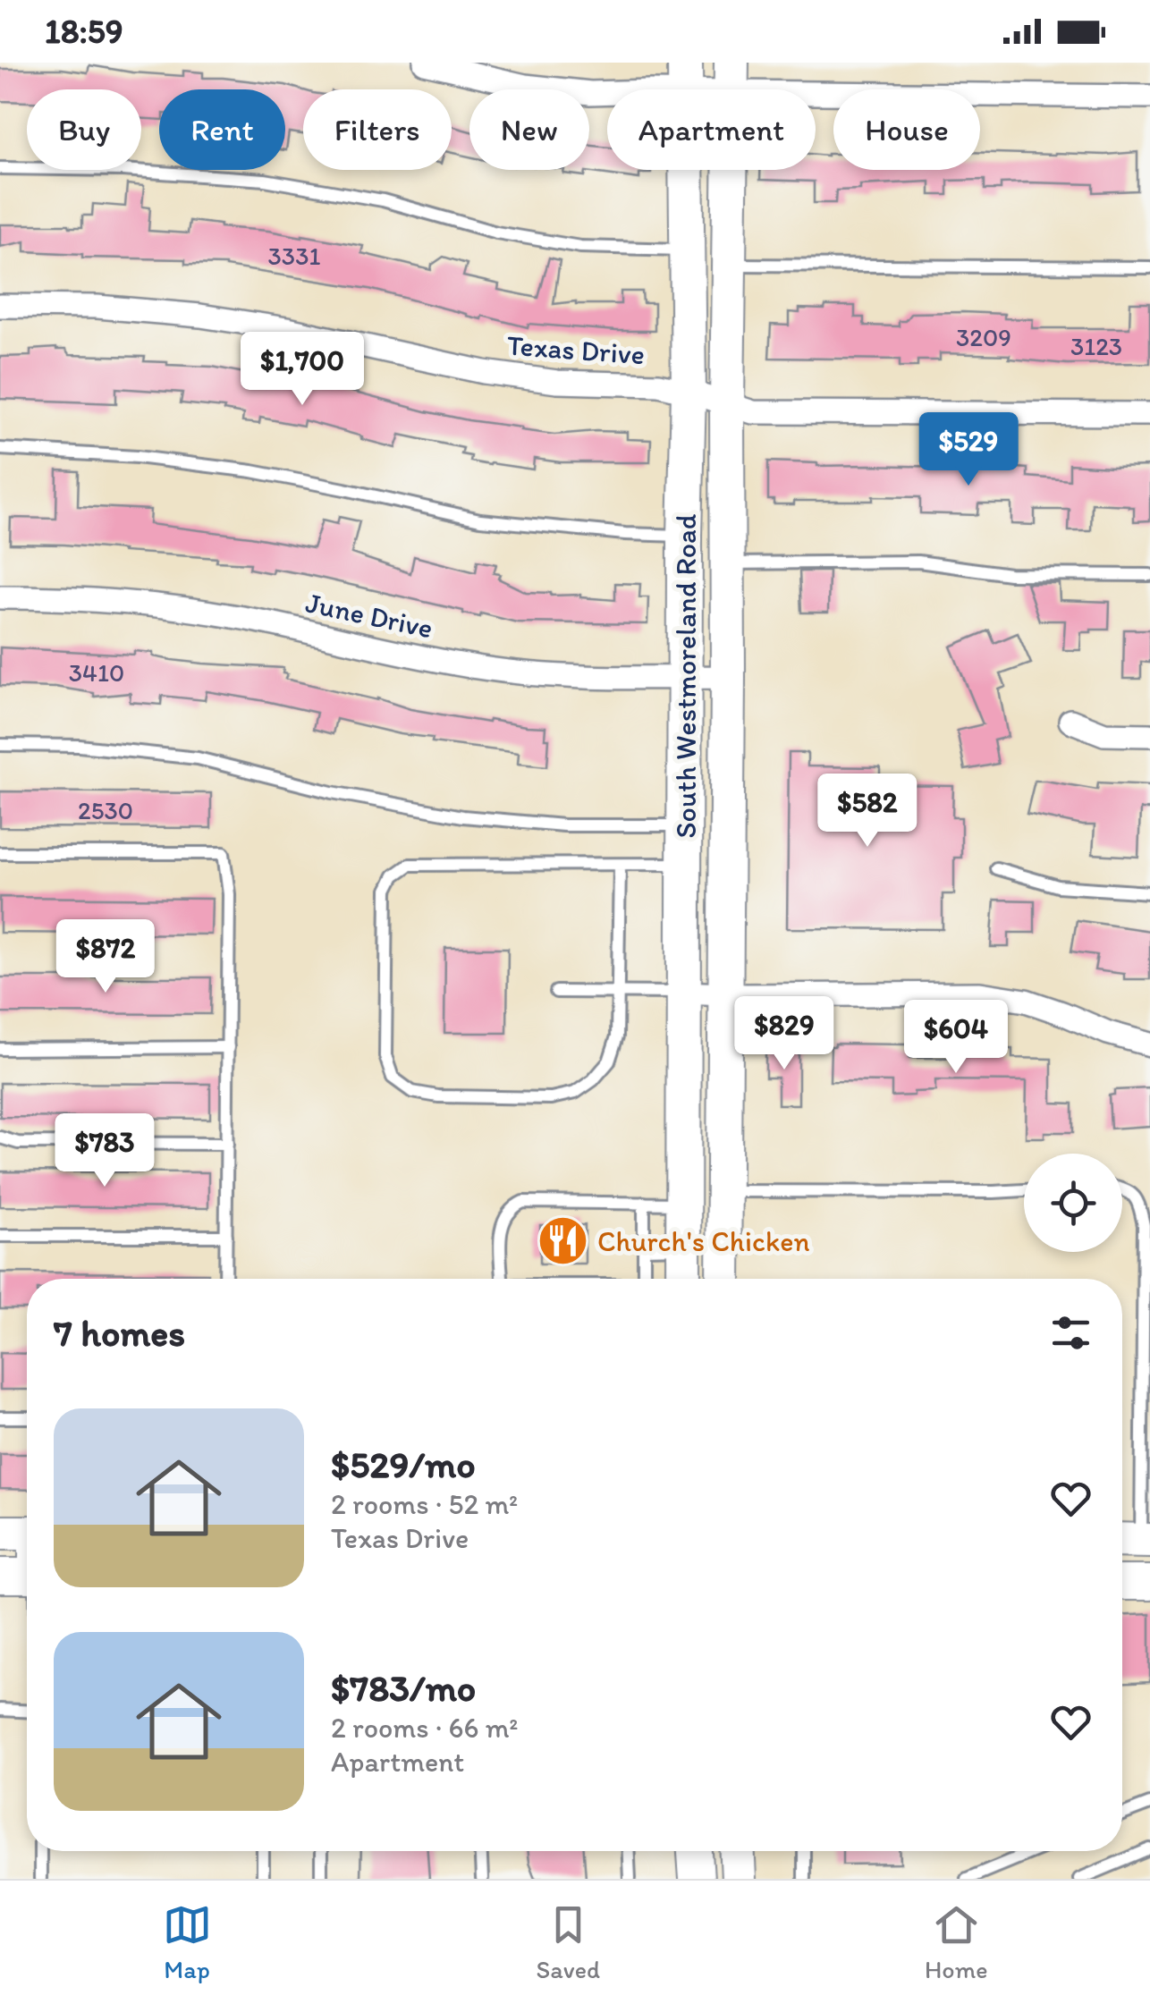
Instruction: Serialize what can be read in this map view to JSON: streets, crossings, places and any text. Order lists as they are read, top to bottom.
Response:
{
  "streets": {
    "main road": ["South Westmoreland Road"],
    "street": ["Texas Drive", "June Drive"]
  },
  "crossings": [
    ["Texas Drive", "South Westmoreland Road"],
    ["June Drive", "South Westmoreland Road"]
  ],
  "places": {
    "restaurant": ["Church's Chicken"]
  },
  "house_numbers": [
    "3331",
    "3209",
    "3123",
    "3410",
    "2530"
  ],
  "page": {
    "status": "18:59",
    "chip": [
      "Buy",
      "Rent",
      "Filters",
      "New",
      "Apartment",
      "House"
    ],
    "price": [
      "$1,700",
      "$529",
      "$582",
      "$872",
      "$829",
      "$604",
      "$783"
    ],
    "heading": "7 homes",
    "list": [
      {
        "name": "$529/mo",
        "note": "2 rooms · 52 m² · Texas Drive"
      },
      {
        "name": "$783/mo",
        "note": "2 rooms · 66 m² · Apartment"
      }
    ],
    "tabs": ["Map", "Saved", "Home"]
  }
}
